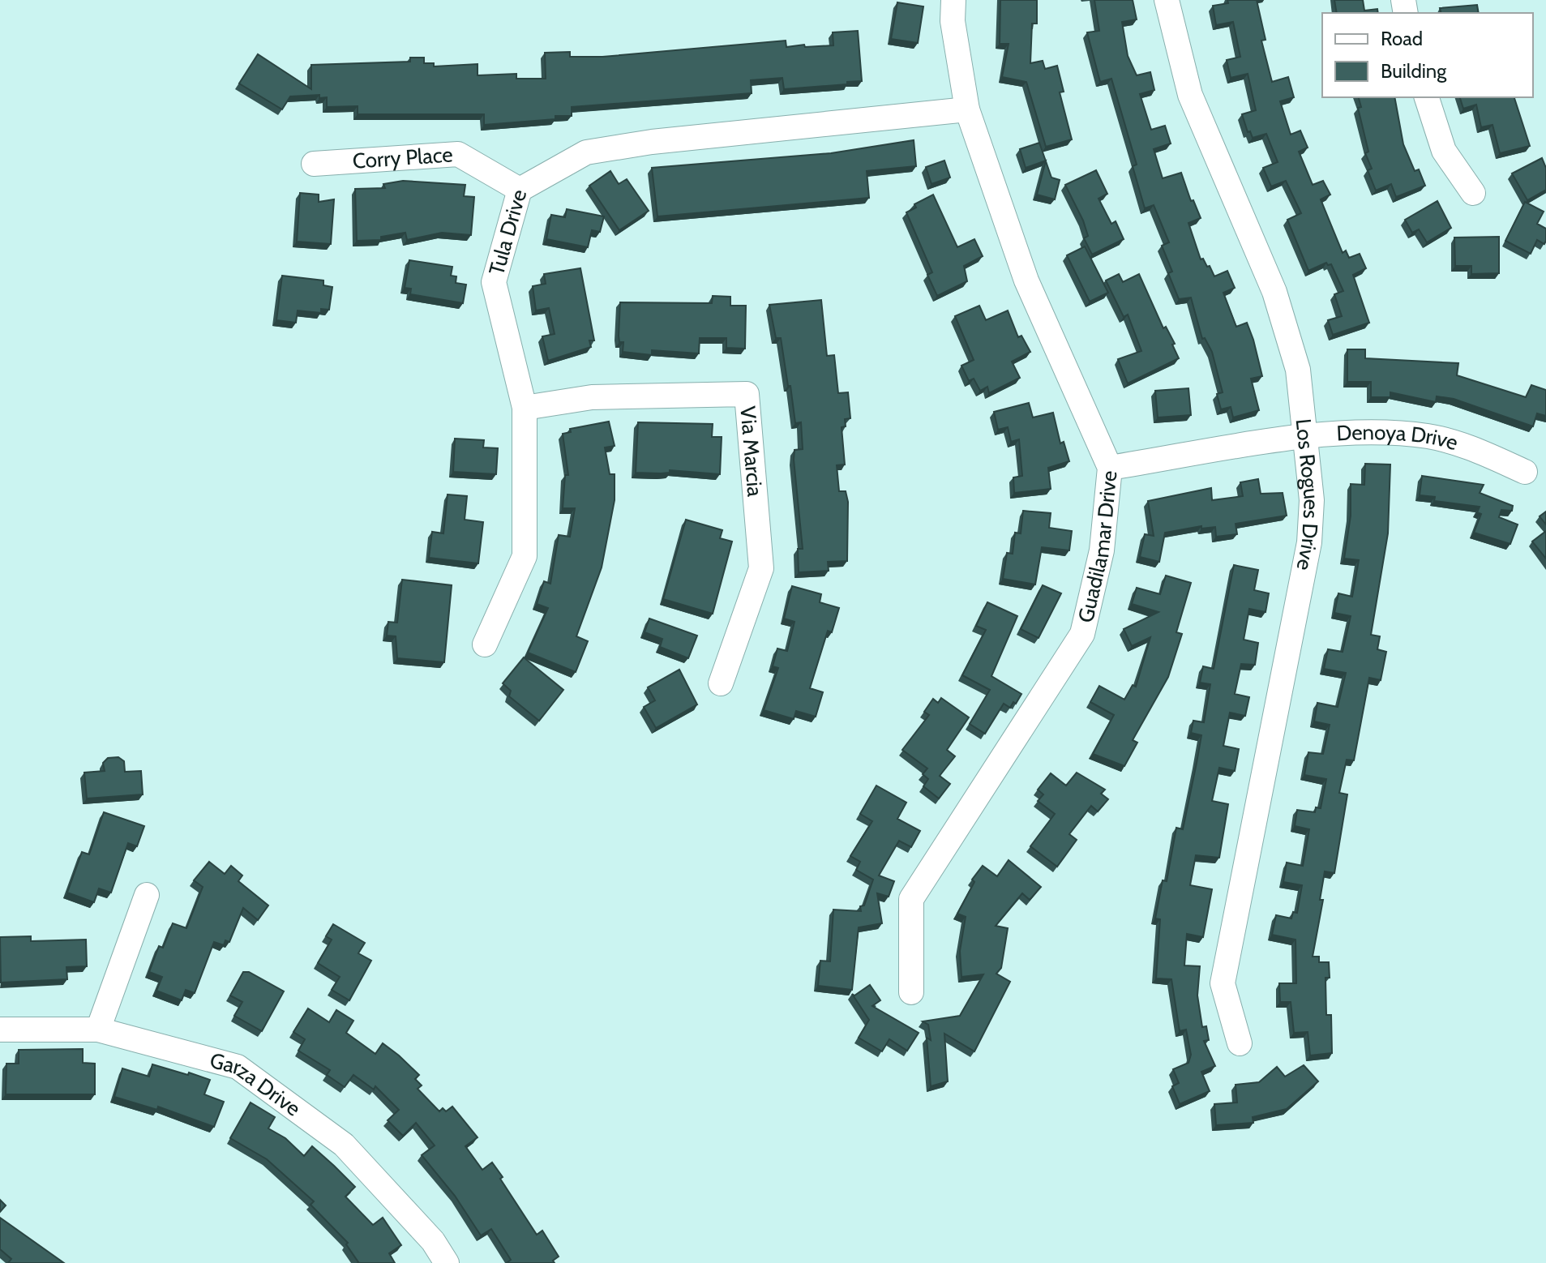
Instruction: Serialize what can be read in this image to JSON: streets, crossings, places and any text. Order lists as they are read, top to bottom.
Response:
{
  "streets": {
    "street": [
      "Corry Place",
      "Tula Drive",
      "Denoya Drive",
      "Via Marcia",
      "Los Rogues Drive",
      "Guadilamar Drive",
      "Garza Drive"
    ]
  },
  "crossings": [
    ["Corry Place", "Tula Drive"],
    ["Tula Drive", "Via Marcia"],
    ["Tula Drive", "Guadilamar Drive"],
    ["Denoya Drive", "Los Rogues Drive"],
    ["Denoya Drive", "Guadilamar Drive"]
  ],
  "legend": ["Road", "Building"]
}
